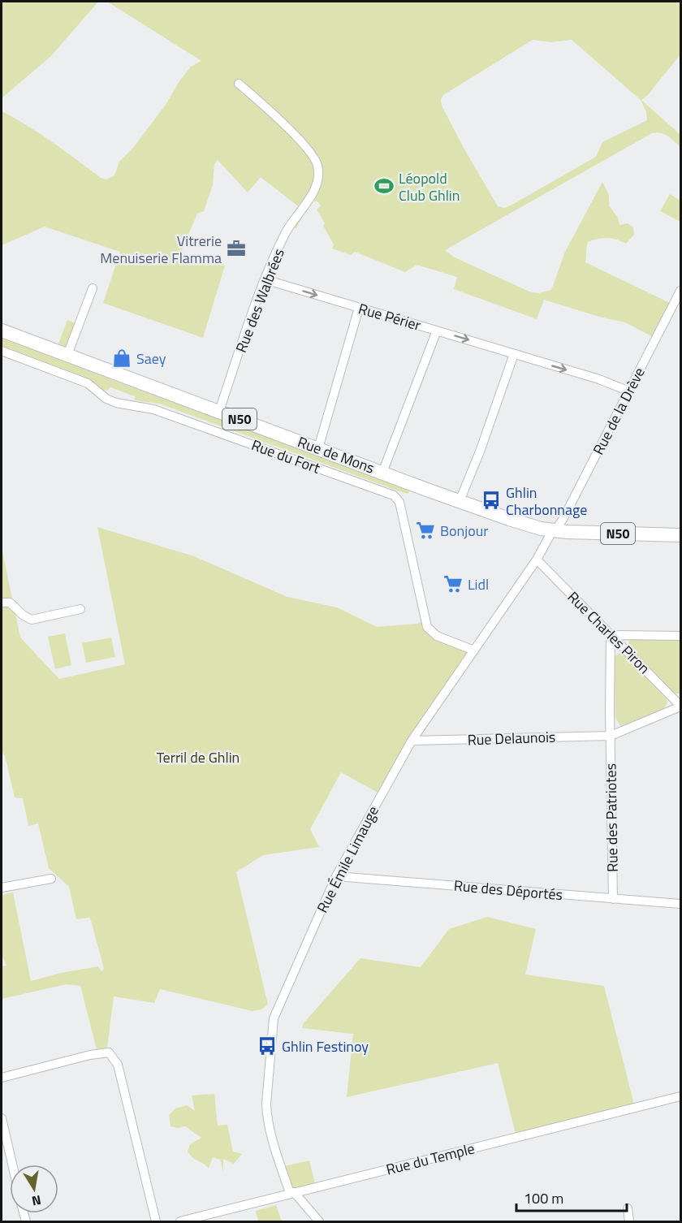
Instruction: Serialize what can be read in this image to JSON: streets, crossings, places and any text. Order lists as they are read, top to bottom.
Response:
{
  "streets": {
    "main road": ["N50", "Rue de Mons"],
    "street": [
      "Rue des Walbrées",
      "Rue Périer",
      "Rue de la Drève",
      "Rue du Fort",
      "Rue Charles Piron",
      "Rue Delaunois",
      "Rue des Patriotes",
      "Rue Émile Limauge",
      "Rue des Déportés",
      "Rue du Temple"
    ]
  },
  "crossings": [
    ["Rue des Walbrées", "Rue Périer"],
    ["Rue des Walbrées", "Rue de Mons"],
    ["Rue Périer", "Rue de la Drève"],
    ["Rue de la Drève", "Rue de Mons"],
    ["Rue de la Drève", "Rue Charles Piron"],
    ["Rue de la Drève", "Rue Émile Limauge"],
    ["Rue du Fort", "Rue Émile Limauge"],
    ["Rue Charles Piron", "Rue des Patriotes"],
    ["Rue Charles Piron", "Rue Émile Limauge"],
    ["Rue Delaunois", "Rue des Patriotes"],
    ["Rue Delaunois", "Rue Émile Limauge"],
    ["Rue des Patriotes", "Rue des Déportés"],
    ["Rue Émile Limauge", "Rue des Déportés"],
    ["Rue Émile Limauge", "Rue du Temple"]
  ],
  "one_way": ["Rue Périer"],
  "parks": ["Terril de Ghlin"],
  "places": {
    "sports": ["Léopold Club Ghlin"],
    "office": ["Vitrerie Menuiserie Flamma"],
    "shop": ["Saey"],
    "bus stop": ["Ghlin Charbonnage", "Ghlin Festinoy"],
    "supermarket": ["Bonjour", "Lidl"]
  },
  "scale_bar": "100 m",
  "north": "bottom"
}
